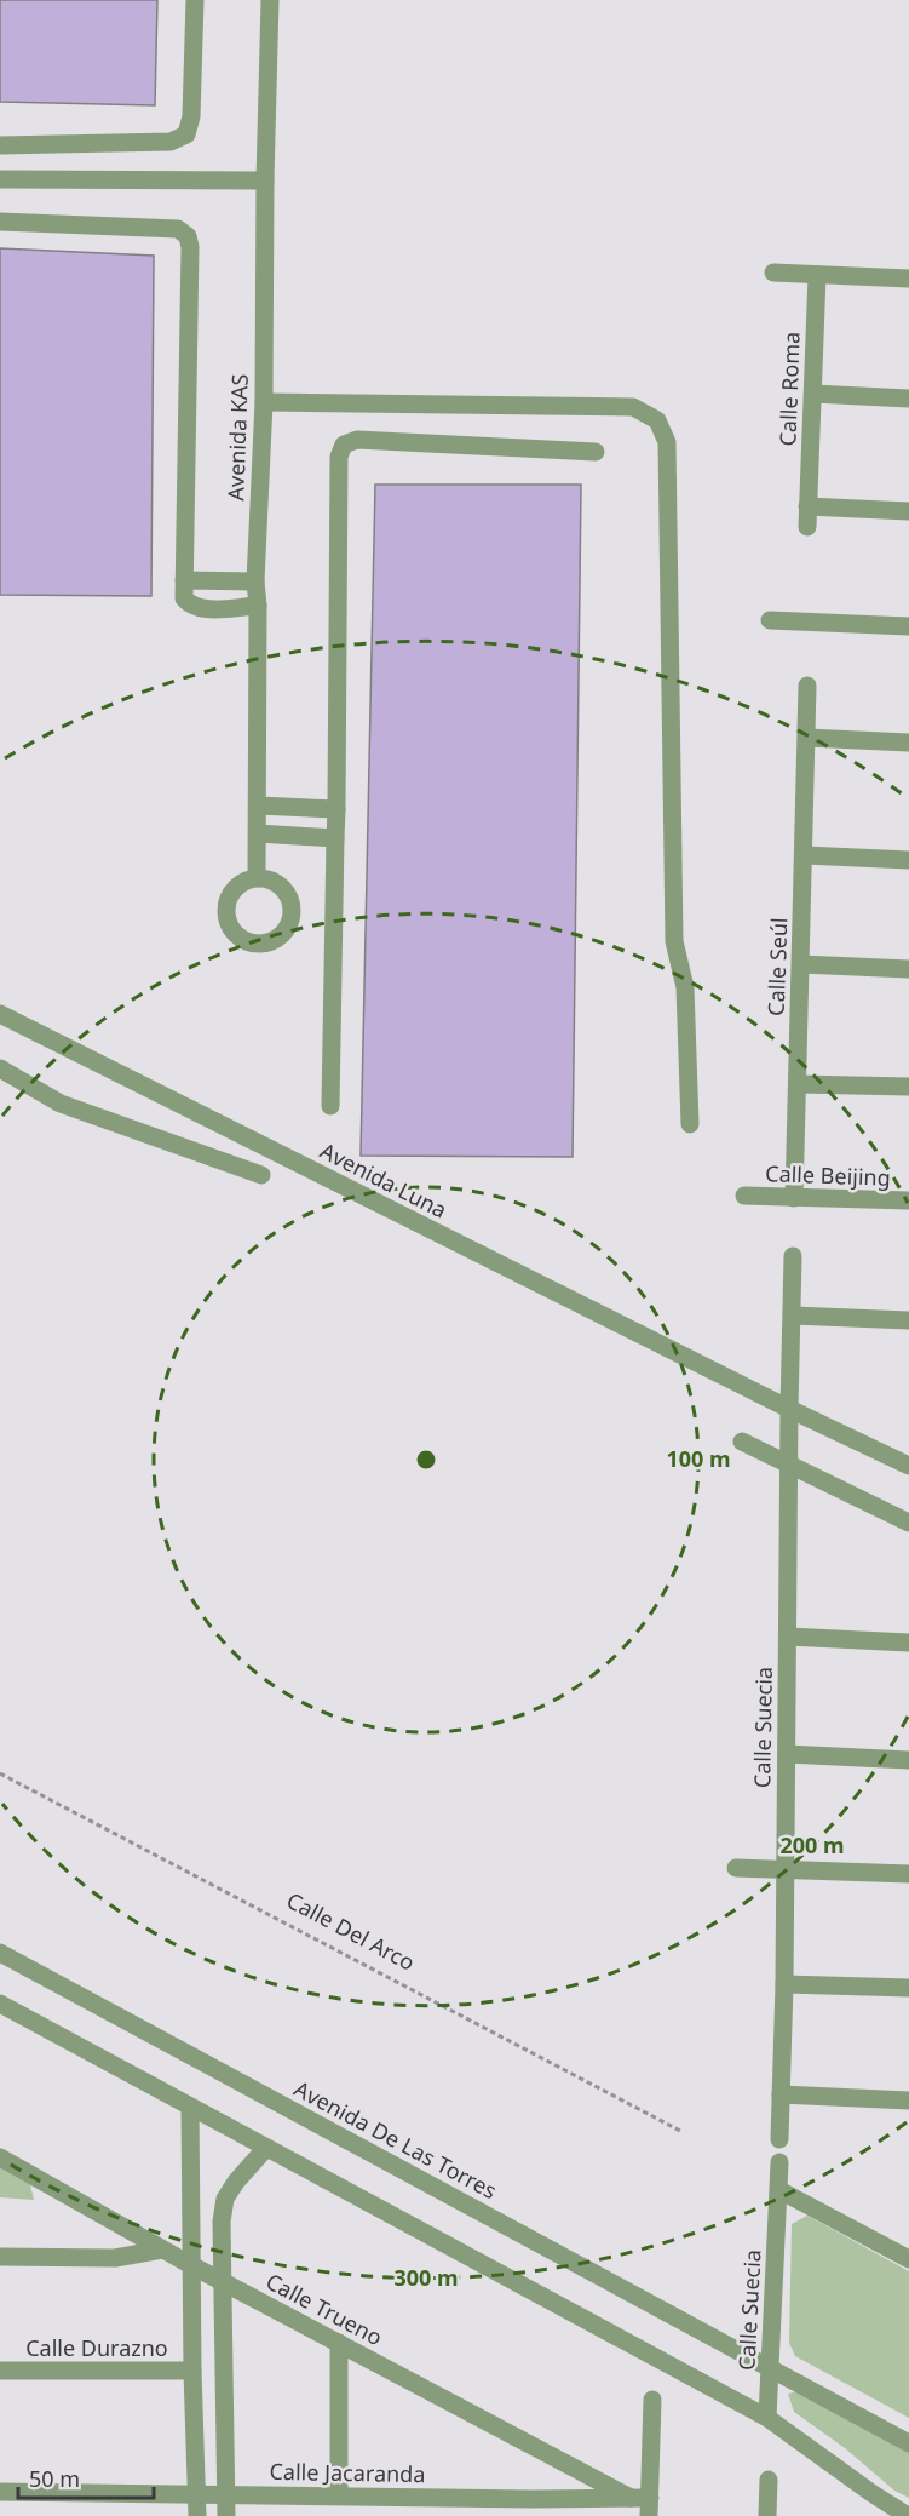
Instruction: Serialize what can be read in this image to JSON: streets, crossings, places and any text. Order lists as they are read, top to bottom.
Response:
{
  "streets": {
    "street": [
      "Calle Roma",
      "Avenida KAS",
      "Calle Seúl",
      "Calle Beijing",
      "Avenida Luna",
      "Calle Suecia",
      "Avenida De Las Torres",
      "Calle Trueno",
      "Calle Durazno",
      "Calle Jacaranda"
    ],
    "path": ["Calle Del Arco"]
  },
  "crossings": [
    ["Calle Seúl", "Calle Beijing"],
    ["Avenida Luna", "Calle Suecia"],
    ["Calle Suecia", "Avenida De Las Torres"],
    ["Calle Trueno", "Calle Jacaranda"]
  ],
  "scale_bar": "50 m",
  "rings": ["100 m", "200 m", "300 m"]
}
